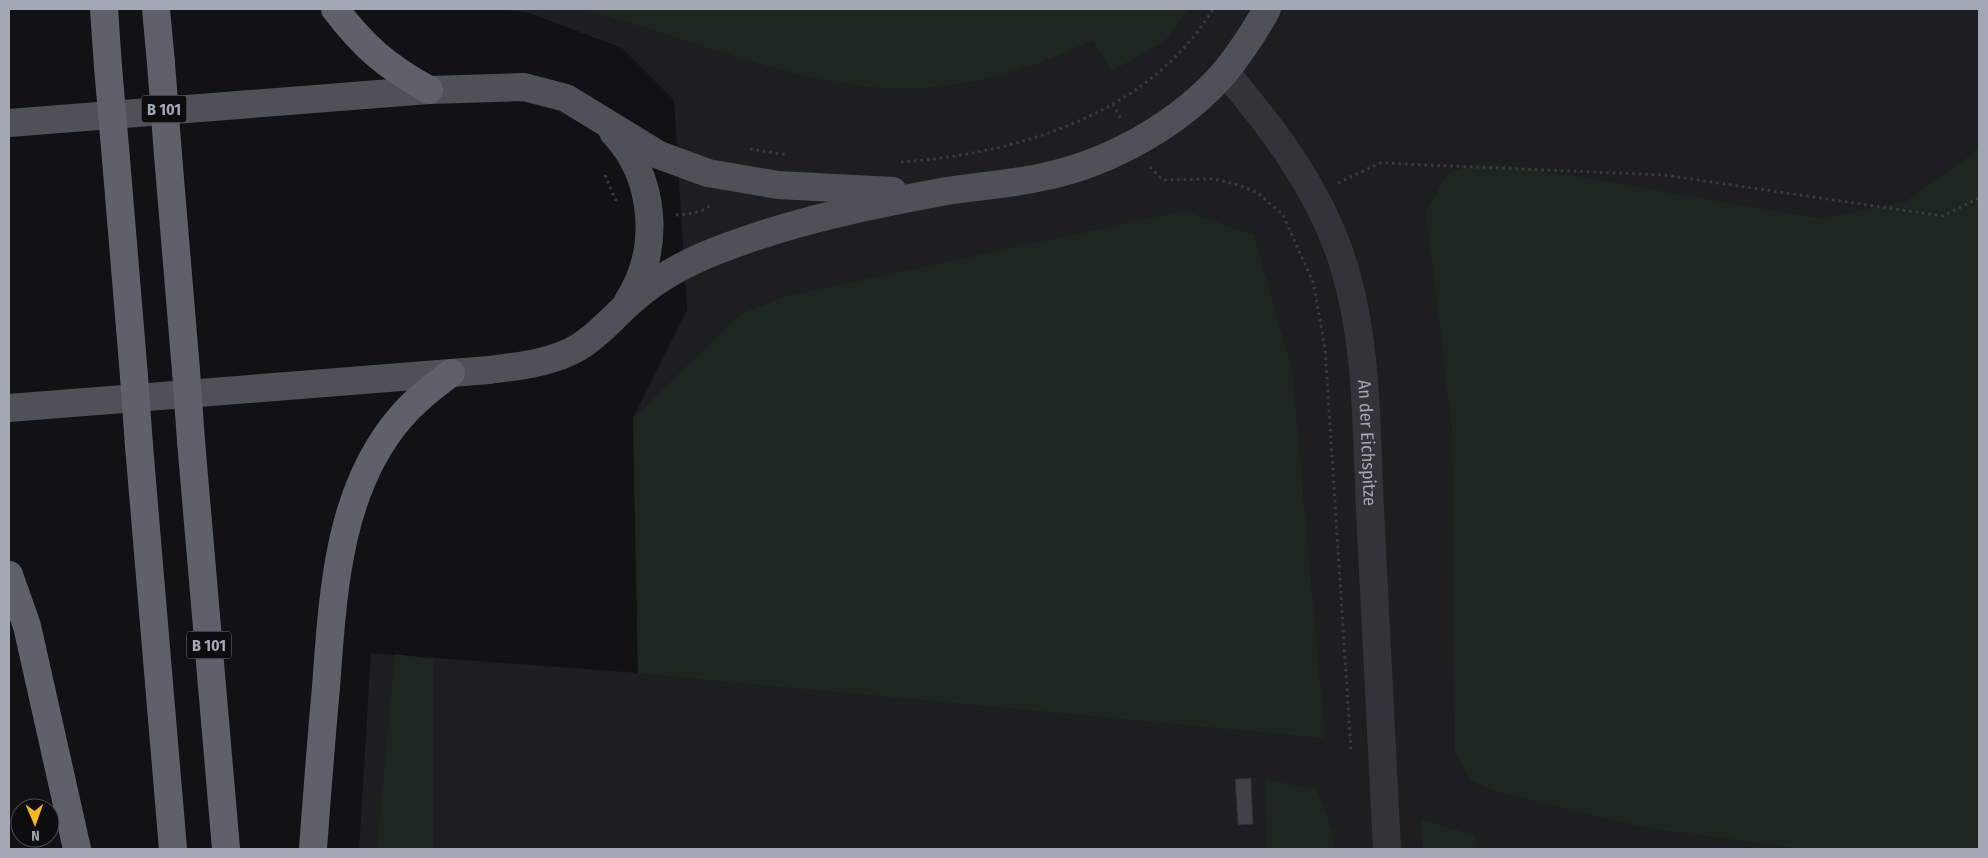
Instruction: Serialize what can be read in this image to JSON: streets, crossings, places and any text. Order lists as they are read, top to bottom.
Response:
{
  "streets": {
    "highway": ["B 101"],
    "street": ["An der Eichspitze"]
  },
  "north": "bottom"
}
